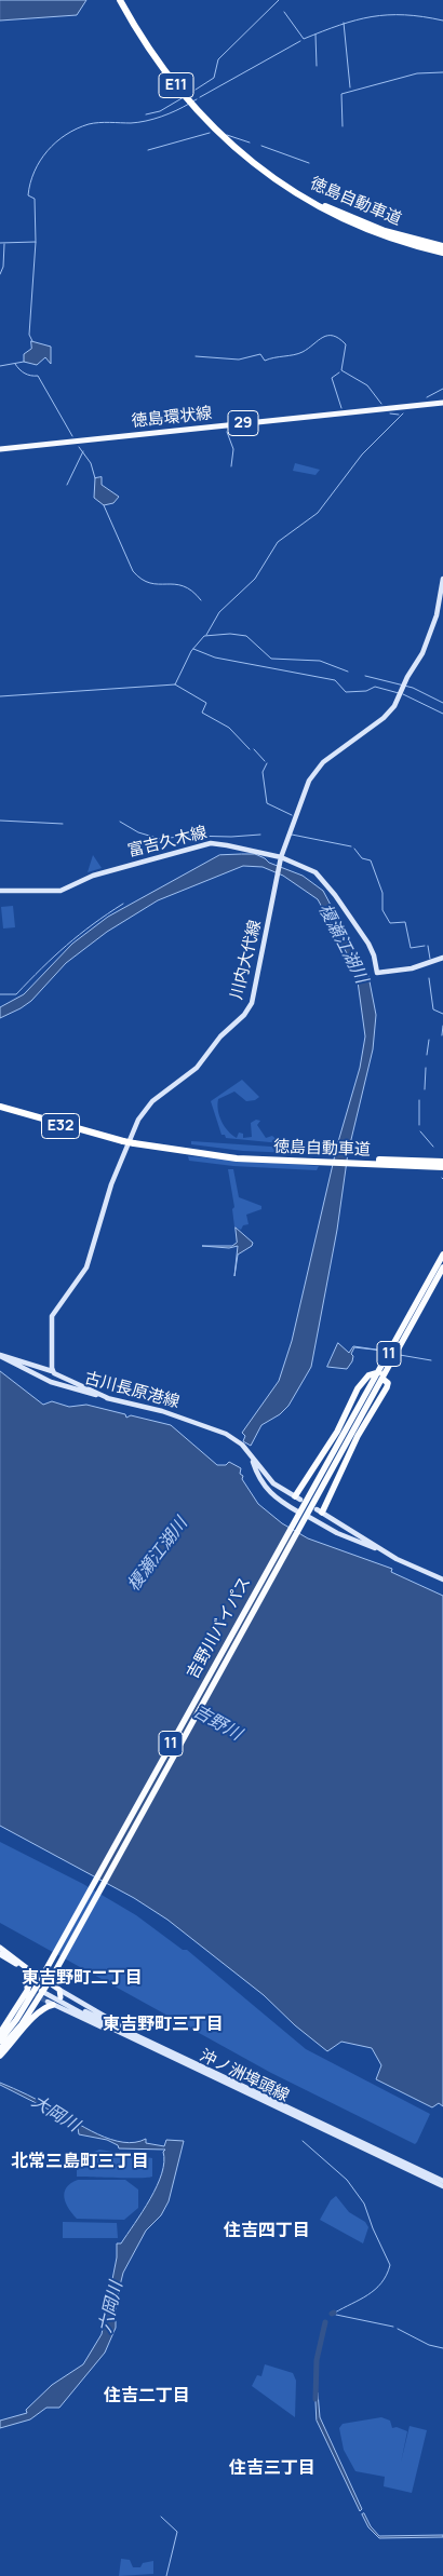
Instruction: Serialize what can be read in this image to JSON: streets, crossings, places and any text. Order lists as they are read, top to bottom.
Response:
{
  "streets": {
    "highway": [
      "E11",
      "徳島自動車道",
      "E32",
      "11",
      "吉野川バイパス"
    ],
    "main road": [
      "徳島環状線",
      "29",
      "富吉久木線",
      "川内大代線",
      "古川長原港線",
      "沖ノ洲埠頭線"
    ]
  },
  "crossings": [
    ["富吉久木線", "川内大代線"],
    ["川内大代線", "古川長原港線"],
    ["古川長原港線", "吉野川バイパス"],
    ["吉野川バイパス", "沖ノ洲埠頭線"]
  ],
  "districts": [
    "東吉野町二丁目",
    "東吉野町三丁目",
    "北常三島町三丁目",
    "住吉四丁目",
    "住吉二丁目",
    "住吉三丁目"
  ],
  "water": [
    "榎瀬江湖川",
    "吉野川",
    "大岡川",
    "六岡川"
  ]
}
